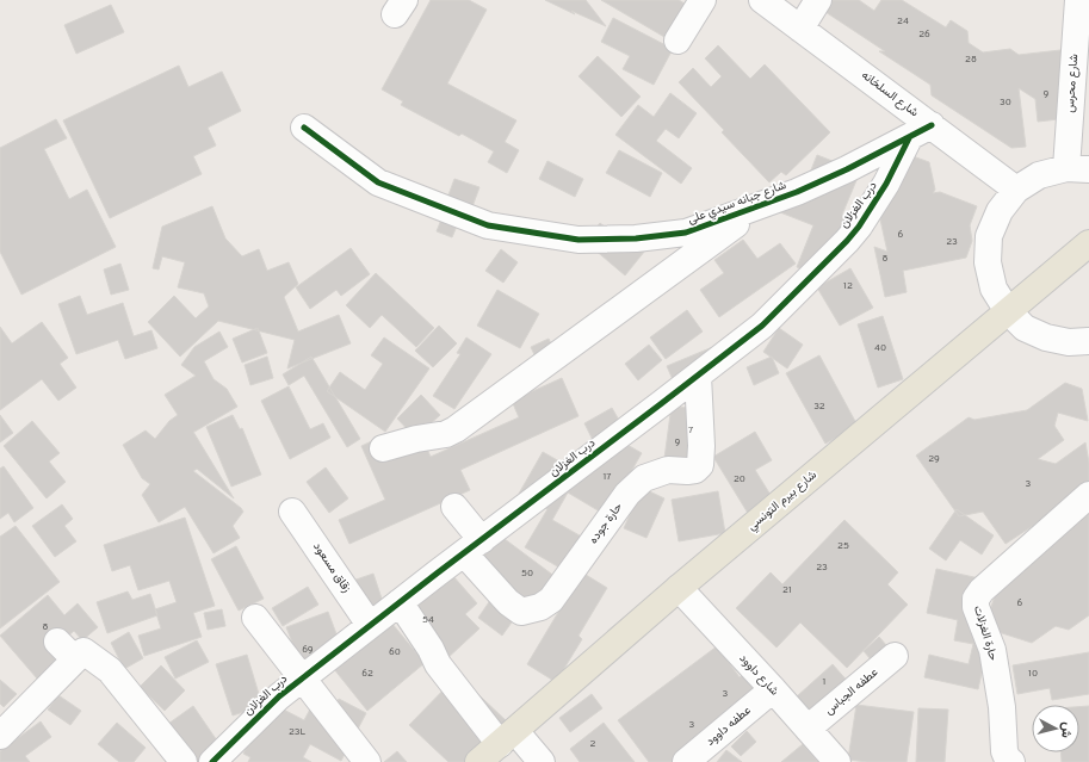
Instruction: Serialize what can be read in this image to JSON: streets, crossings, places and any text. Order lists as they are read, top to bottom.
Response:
{
  "streets": {
    "main road": ["شارع بيرم التونسي"],
    "street": [
      "شارع محرس",
      "شارع السلخانه",
      "شارع جبانه سيدي على",
      "درب الغزلان",
      "حارة جوده",
      "زقاق مسعود",
      "حارة الغزلات",
      "شارع داوود",
      "عطفه الجباس",
      "عطفه داوود"
    ]
  },
  "crossings": [
    ["شارع السلخانه", "شارع جبانه سيدي على"],
    ["شارع جبانه سيدي على", "درب الغزلان"],
    ["درب الغزلان", "حارة جوده"],
    ["درب الغزلان", "زقاق مسعود"],
    ["شارع بيرم التونسي", "شارع داوود"],
    ["شارع داوود", "عطفه الجباس"],
    ["شارع داوود", "عطفه داوود"]
  ],
  "house_numbers": [
    "24",
    "26",
    "28",
    "9",
    "30",
    "6",
    "23",
    "8",
    "12",
    "40",
    "32",
    "7",
    "9",
    "29",
    "17",
    "20",
    "3",
    "25",
    "23",
    "50",
    "21",
    "6",
    "54",
    "8",
    "69",
    "60",
    "62",
    "10",
    "1",
    "3",
    "3",
    "23L",
    "2"
  ],
  "north": "right"
}
